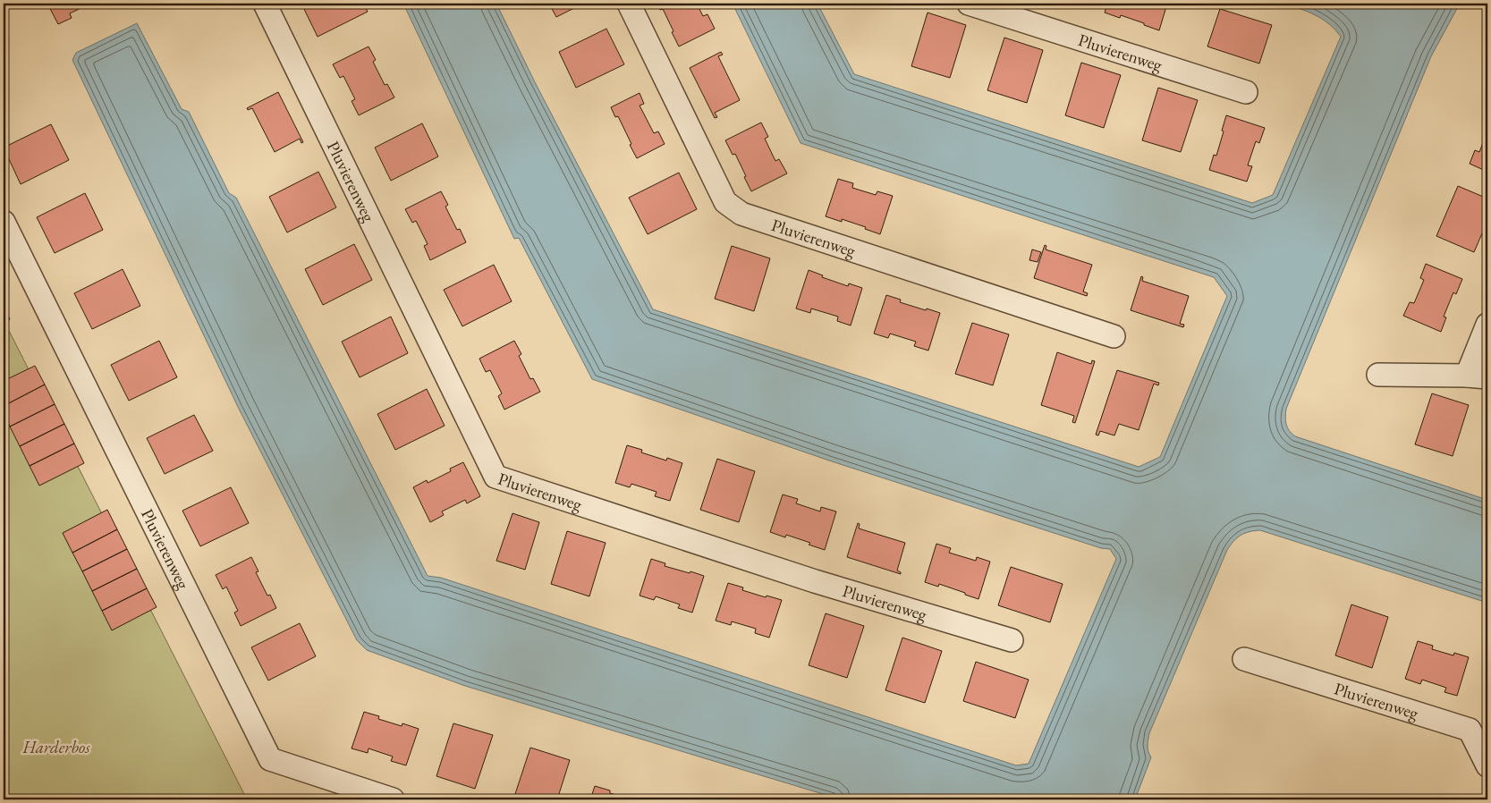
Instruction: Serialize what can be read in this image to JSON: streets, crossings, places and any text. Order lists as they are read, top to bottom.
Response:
{
  "streets": {
    "street": ["Pluvierenweg"]
  },
  "parks": ["Harderbos"]
}
